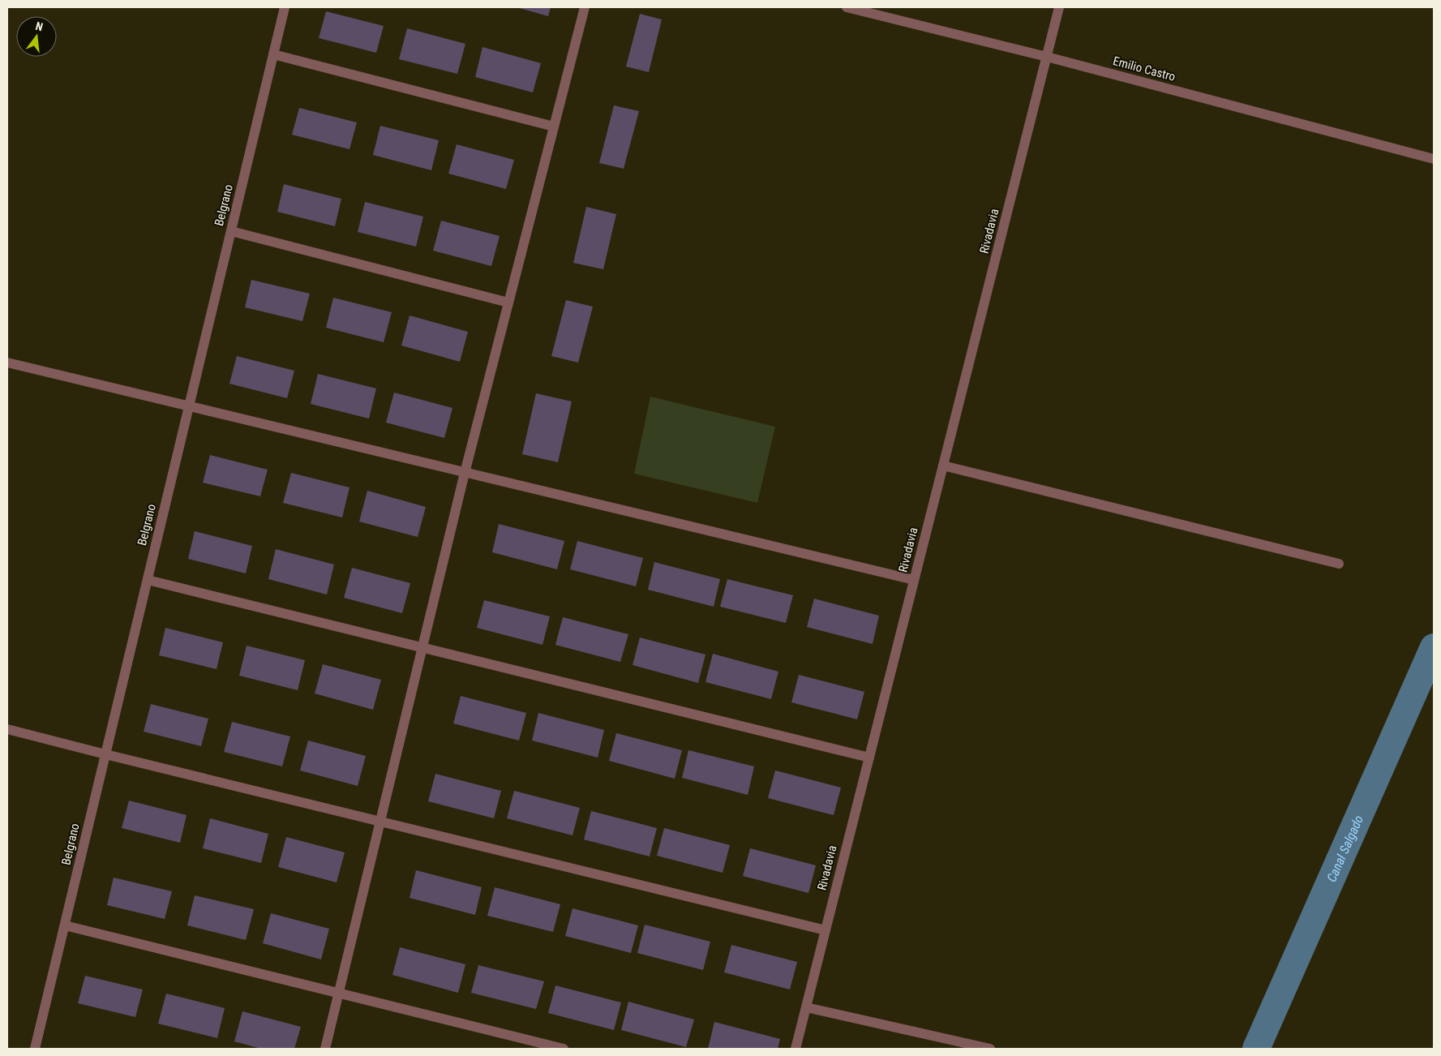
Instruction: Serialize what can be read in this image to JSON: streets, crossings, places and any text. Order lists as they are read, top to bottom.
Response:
{
  "streets": {
    "street": ["Emilio Castro", "Belgrano", "Rivadavia"]
  },
  "crossings": [
    ["Emilio Castro", "Rivadavia"]
  ],
  "water": ["Canal Salgado"],
  "north": "top"
}
